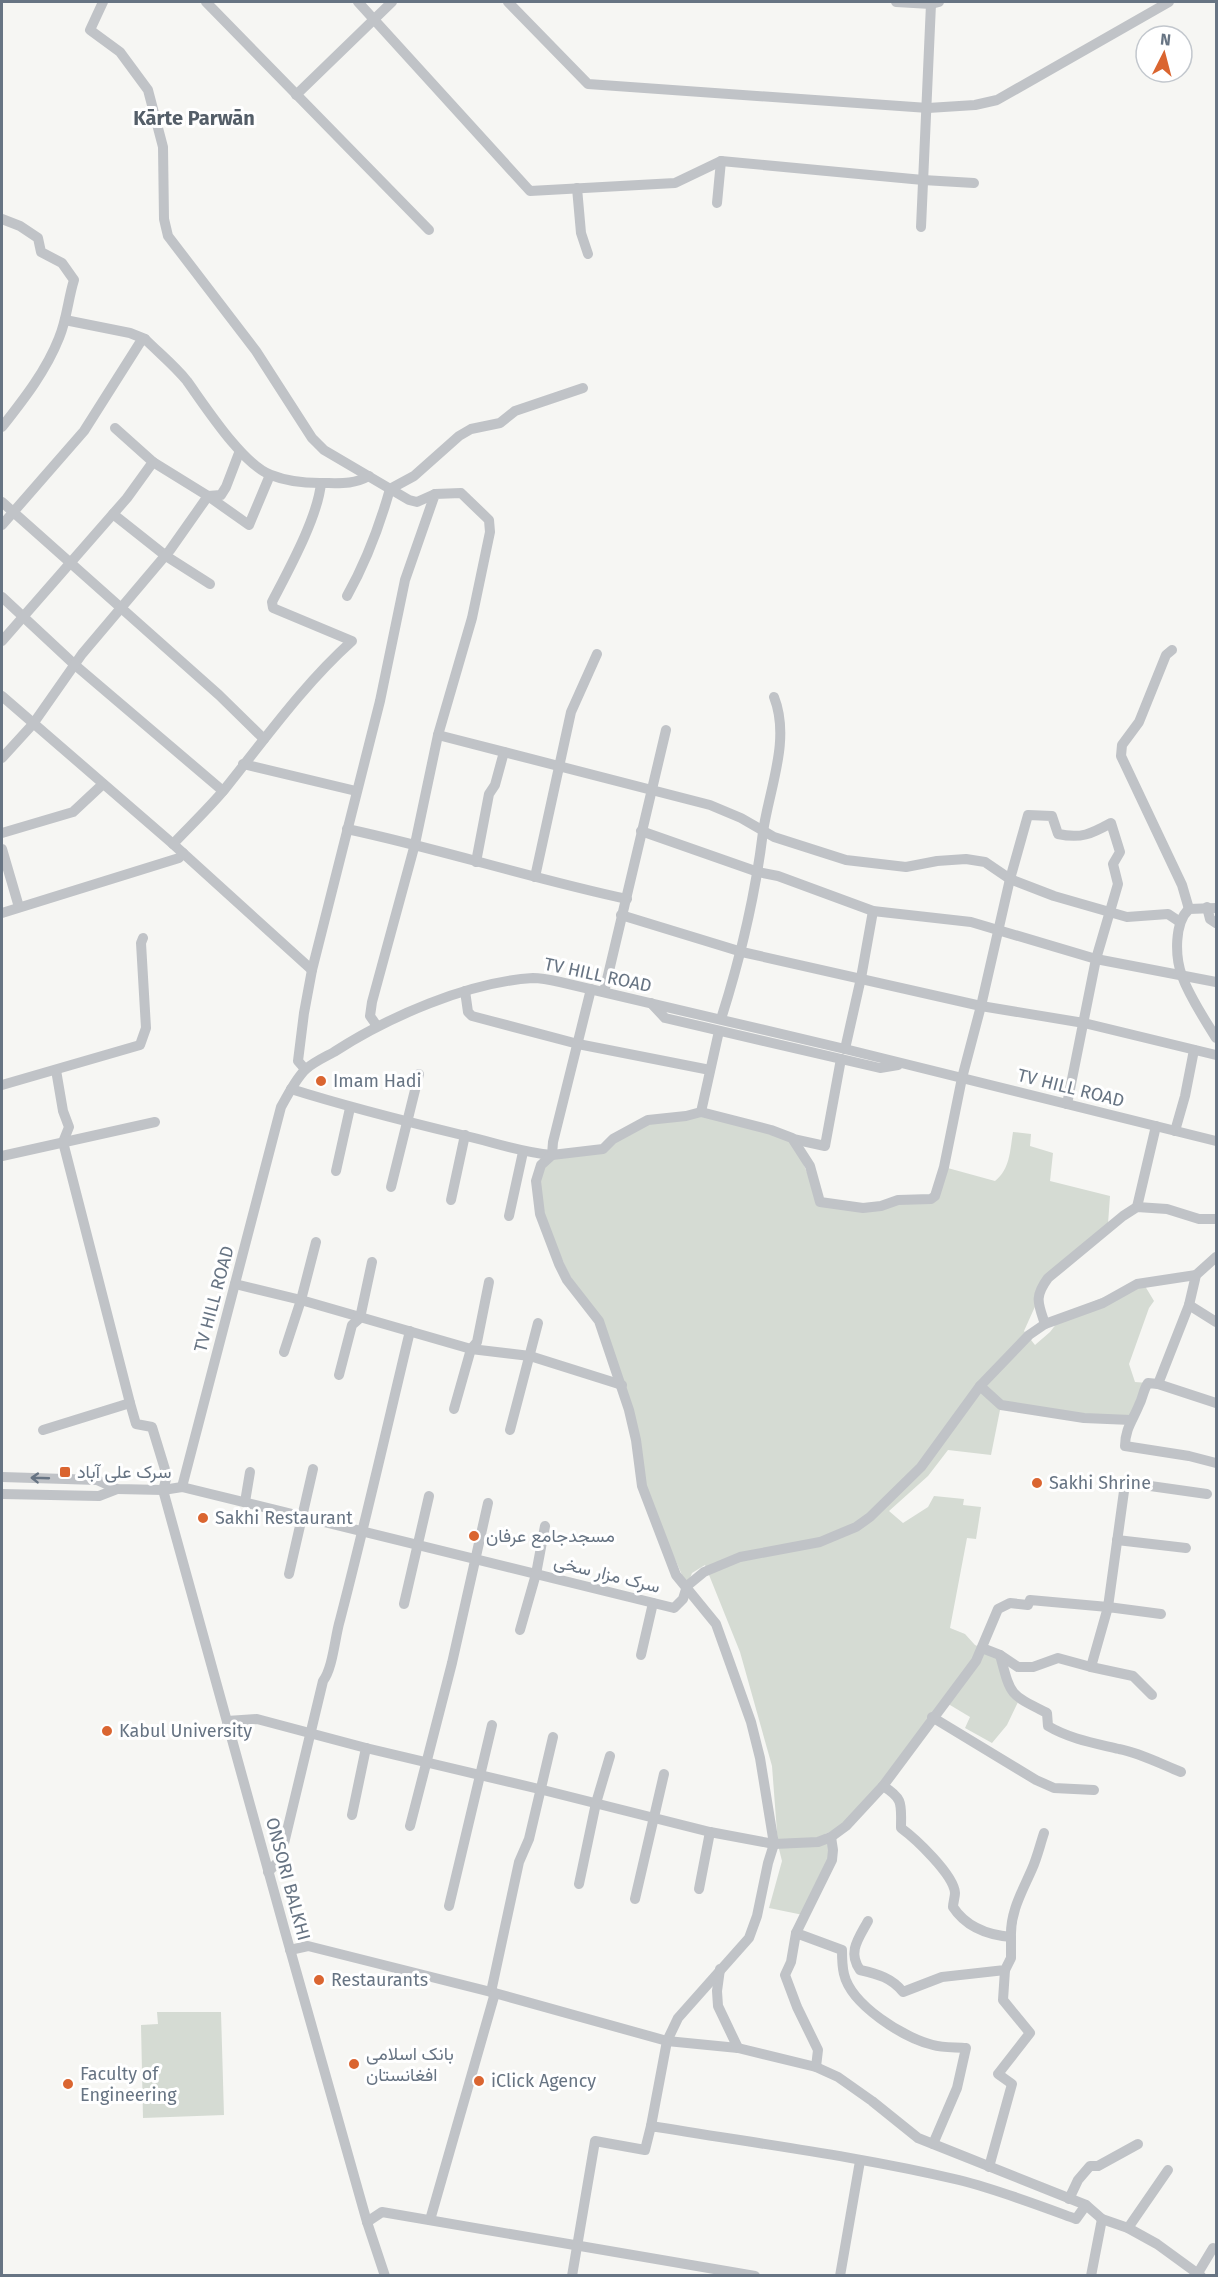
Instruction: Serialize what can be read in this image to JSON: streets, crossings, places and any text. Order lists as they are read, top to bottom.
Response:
{
  "streets": {
    "street": ["TV HILL ROAD", "سرک مزار سخی", "ONSORI BALKHI"]
  },
  "crossings": [
    ["TV HILL ROAD", "سرک مزار سخی"]
  ],
  "districts": ["Kārte Parwān"],
  "places": {
    "other": [
      "Imam Hadi",
      "Sakhi Shrine",
      "Sakhi Restaurant",
      "مسجدجامع عرفان",
      "Kabul University",
      "Restaurants",
      "بانک اسلامی افغانستان",
      "iClick Agency",
      "Faculty of Engineering"
    ],
    "transit": ["سرک علی آباد"]
  },
  "north": "top"
}
